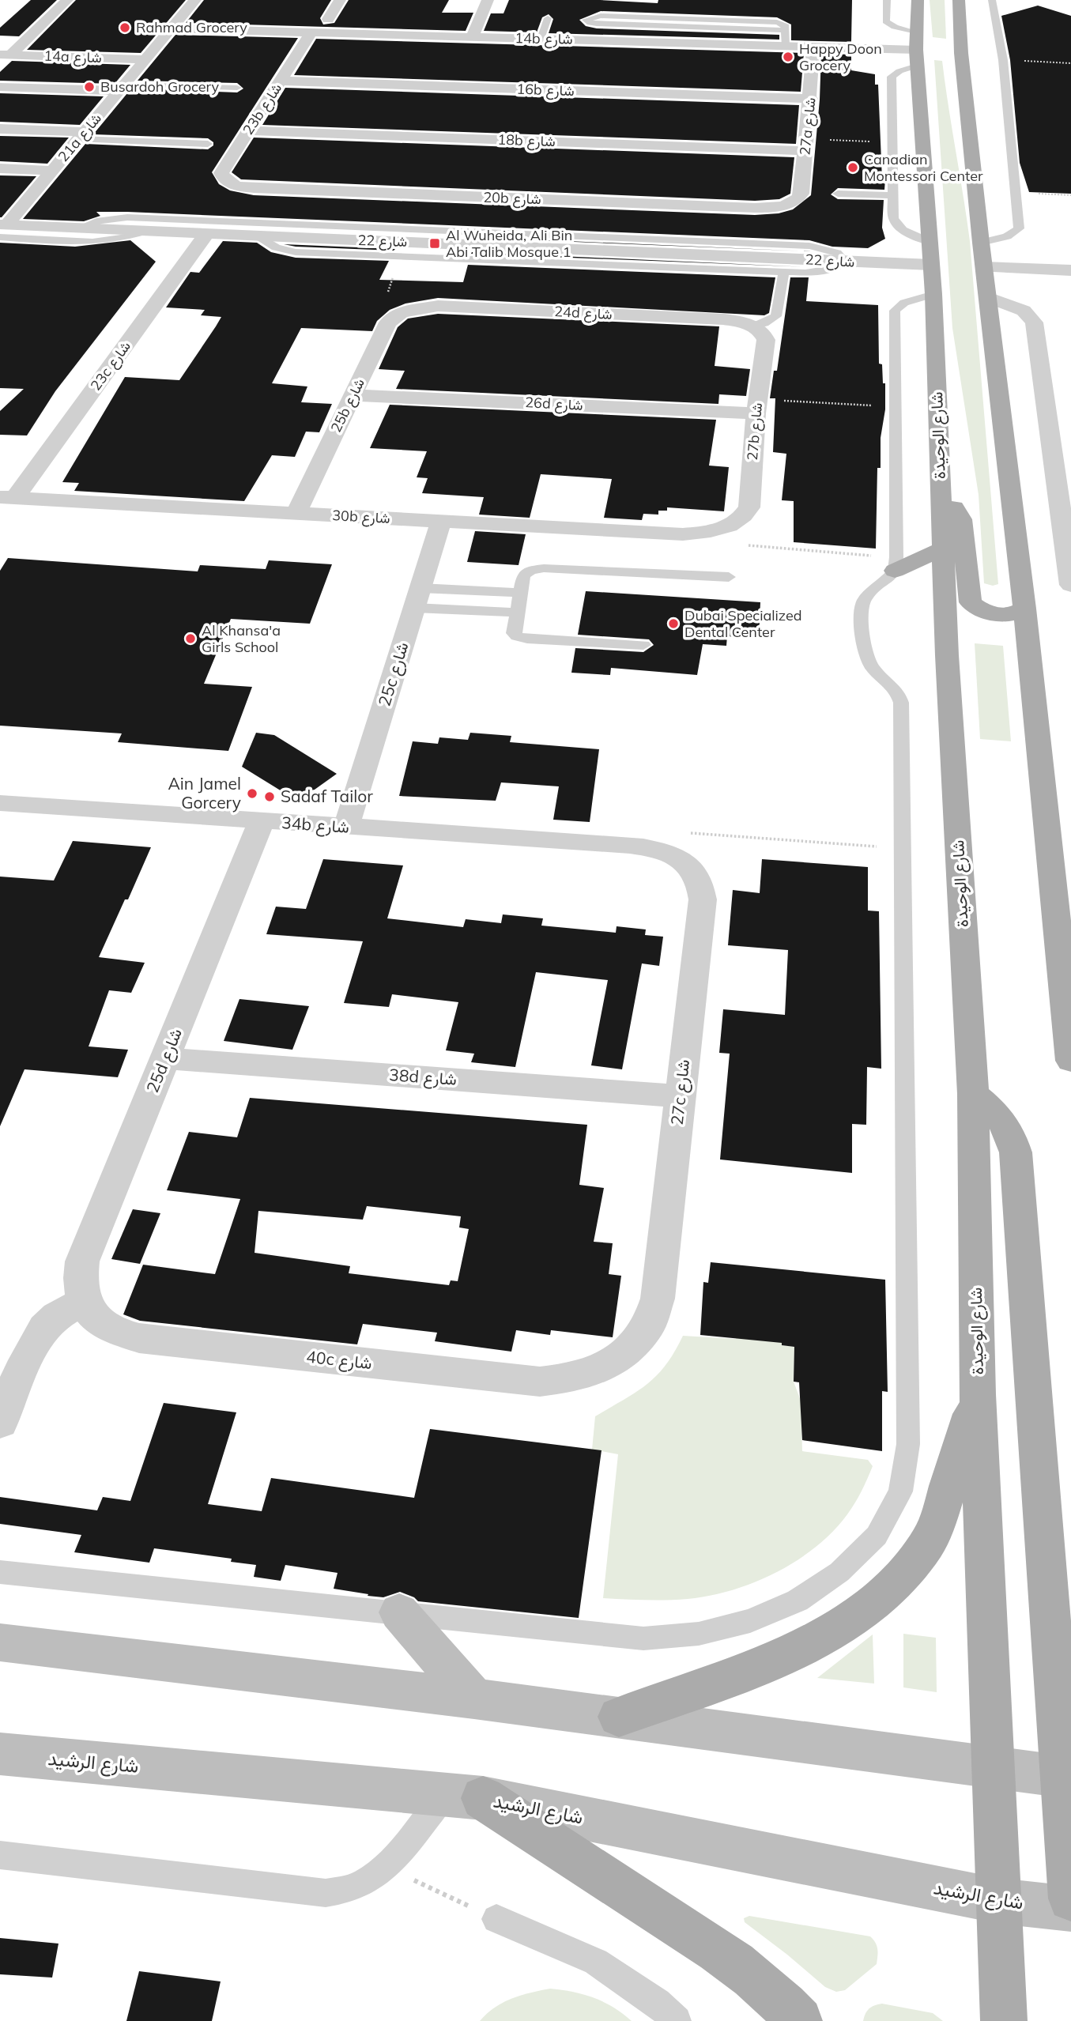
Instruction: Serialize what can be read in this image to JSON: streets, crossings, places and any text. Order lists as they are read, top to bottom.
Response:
{
  "streets": {
    "main road": ["شارع الوحيدة", "شارع الرشيد"],
    "street": [
      "14b شارع",
      "14a شارع",
      "16b شارع",
      "23b شارع",
      "27a شارع",
      "21a شارع",
      "18b شارع",
      "20b شارع",
      "شارع 22",
      "24d شارع",
      "23c شارع",
      "26d شارع",
      "25b شارع",
      "27b شارع",
      "30b شارع",
      "25c شارع",
      "34b شارع",
      "25d شارع",
      "38d شارع",
      "27c شارع",
      "40c شارع"
    ]
  },
  "crossings": [
    ["14b شارع", "23b شارع"],
    ["14b شارع", "27a شارع"],
    ["14b شارع", "21a شارع"],
    ["14b شارع", "شارع الوحيدة"],
    ["14a شارع", "21a شارع"],
    ["16b شارع", "23b شارع"],
    ["16b شارع", "27a شارع"],
    ["23b شارع", "18b شارع"],
    ["23b شارع", "20b شارع"],
    ["27a شارع", "18b شارع"],
    ["27a شارع", "20b شارع"],
    ["21a شارع", "شارع 22"],
    ["شارع 22", "23c شارع"],
    ["شارع 22", "شارع الوحيدة"],
    ["24d شارع", "25b شارع"],
    ["24d شارع", "27b شارع"],
    ["23c شارع", "30b شارع"],
    ["26d شارع", "25b شارع"],
    ["26d شارع", "27b شارع"],
    ["25b شارع", "30b شارع"],
    ["27b شارع", "30b شارع"],
    ["شارع الوحيدة", "شارع الرشيد"],
    ["30b شارع", "25c شارع"],
    ["25c شارع", "34b شارع"],
    ["34b شارع", "25d شارع"],
    ["34b شارع", "27c شارع"],
    ["25d شارع", "38d شارع"],
    ["25d شارع", "40c شارع"],
    ["38d شارع", "27c شارع"],
    ["27c شارع", "40c شارع"]
  ],
  "places": {
    "other": [
      "Rahmad Grocery",
      "Happy Doon Grocery",
      "Busardoh Grocery",
      "Canadian Montessori Center",
      "Dubai Specialized Dental Center",
      "Al Khansa'a Girls School",
      "Ain Jamel Gorcery",
      "Sadaf Tailor"
    ],
    "transit": ["Al Wuheida, Ali Bin Abi Talib Mosque 1"]
  }
}
